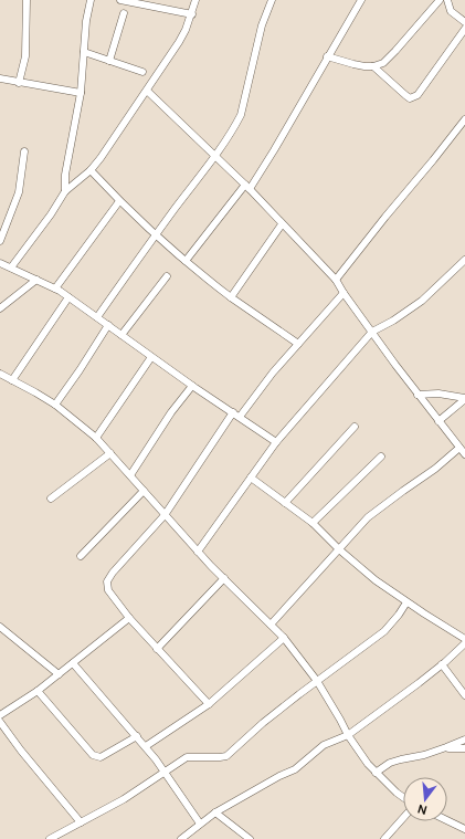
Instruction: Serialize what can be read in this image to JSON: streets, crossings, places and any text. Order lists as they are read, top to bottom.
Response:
{
  "north": "bottom"
}
